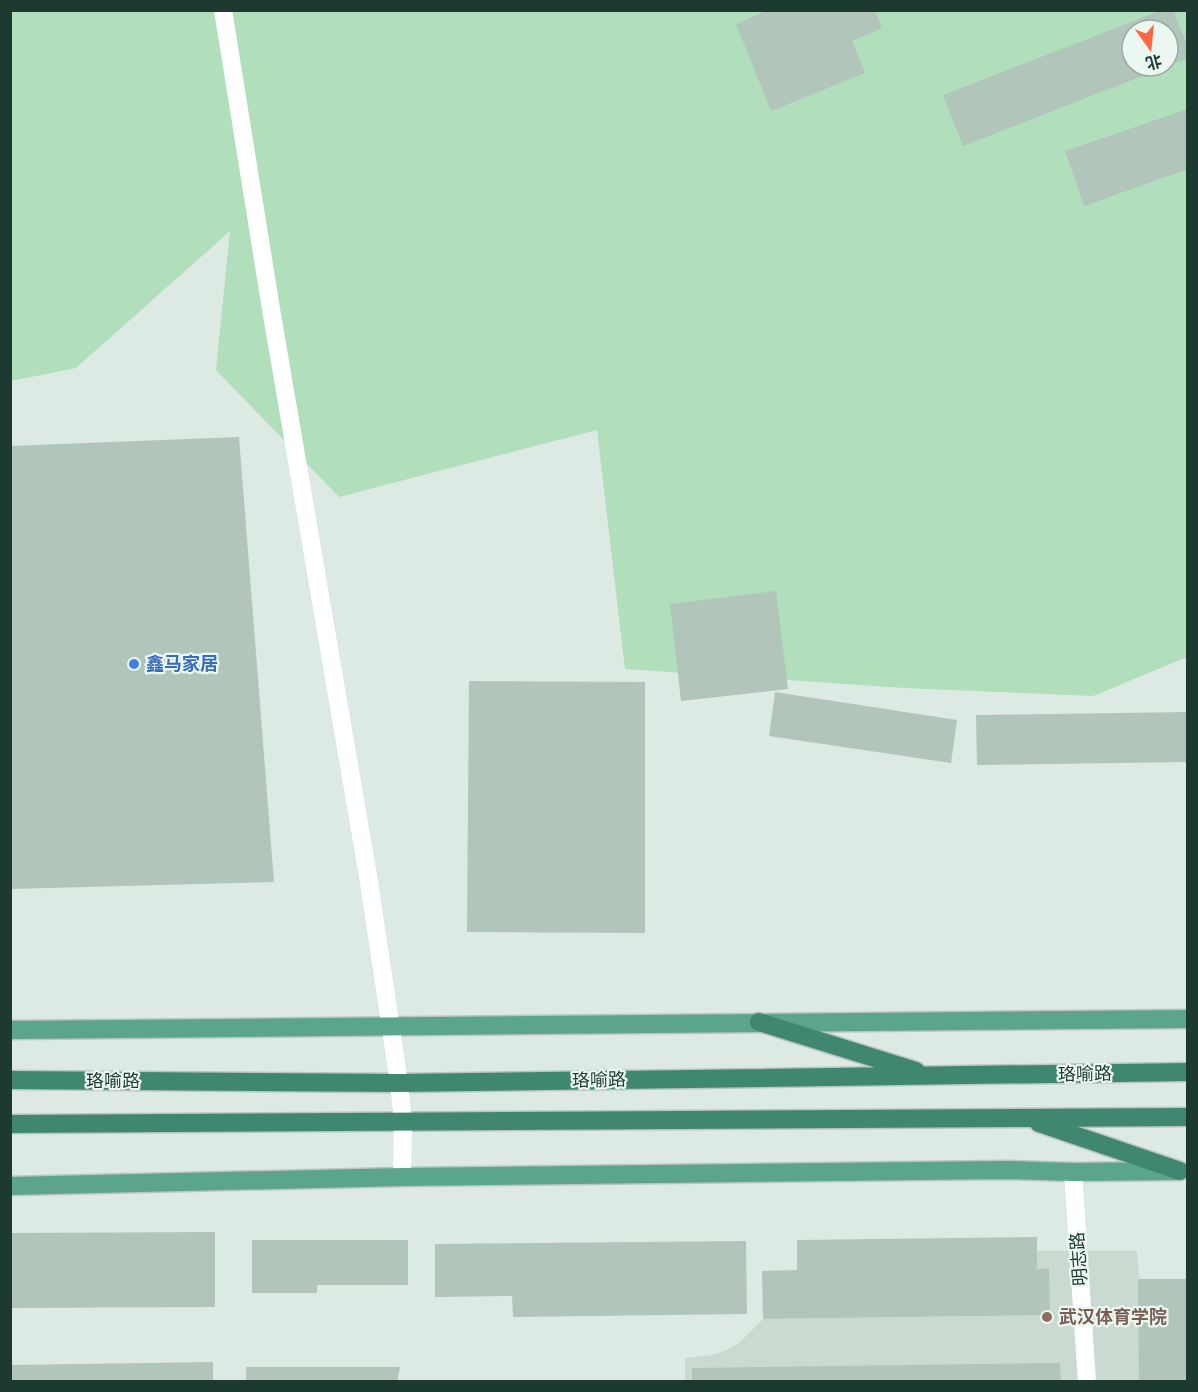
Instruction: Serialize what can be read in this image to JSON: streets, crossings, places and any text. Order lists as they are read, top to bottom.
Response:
{
  "streets": {
    "highway": ["珞喻路"],
    "street": ["明志路"]
  },
  "places": ["鑫马家居", "武汉体育学院"],
  "north": "bottom"
}
